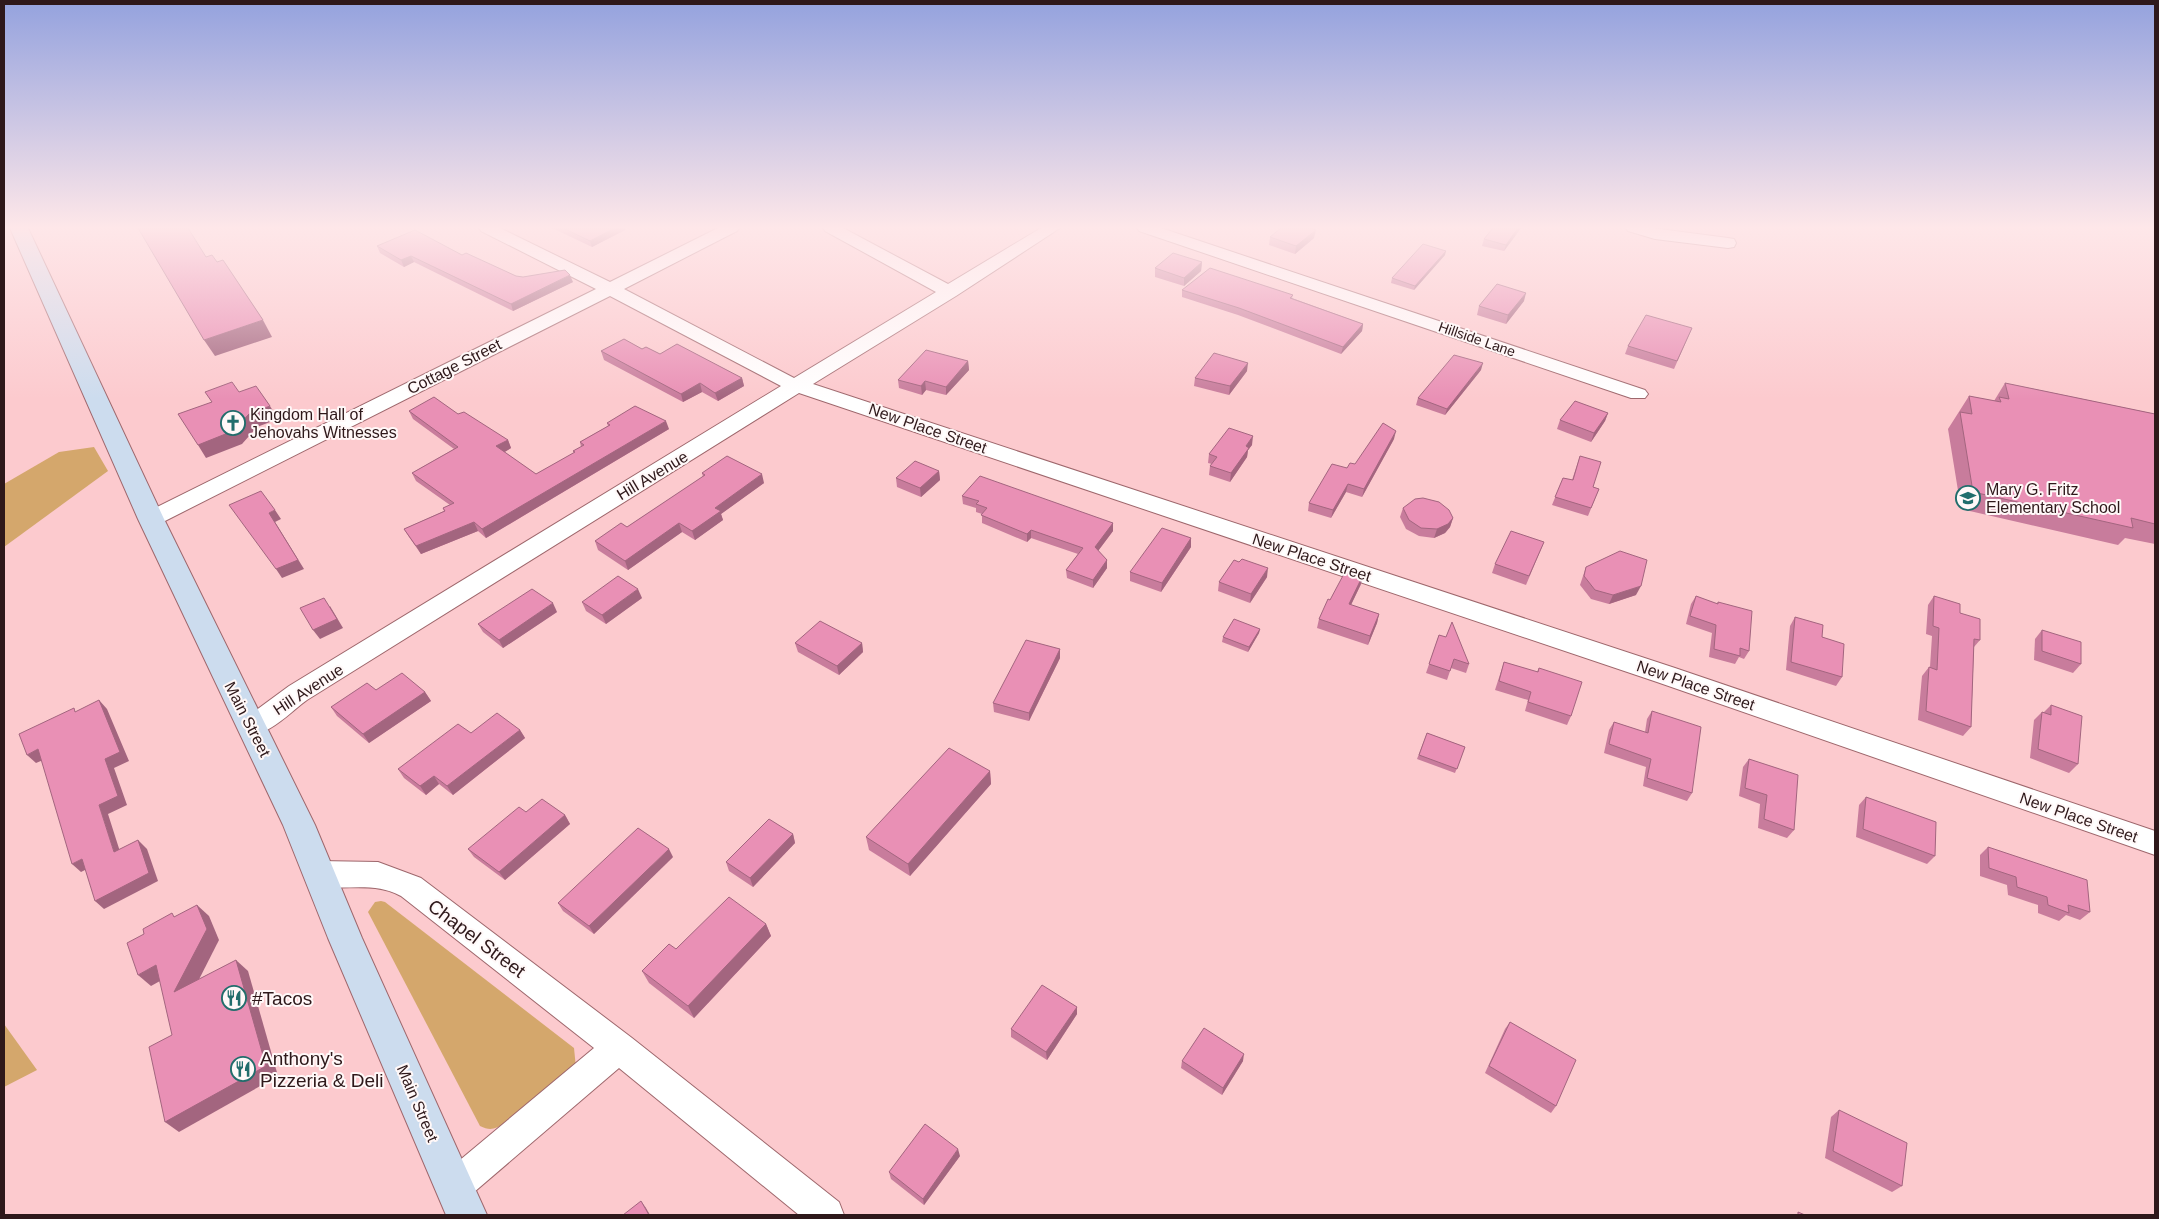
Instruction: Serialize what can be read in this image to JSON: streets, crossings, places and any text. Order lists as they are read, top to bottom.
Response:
{
  "streets": {
    "main road": ["Main Street"],
    "street": [
      "Hillside Lane",
      "Cottage Street",
      "New Place Street",
      "Hill Avenue",
      "Chapel Street"
    ]
  },
  "crossings": [
    ["Cottage Street", "New Place Street"],
    ["Cottage Street", "Main Street"],
    ["New Place Street", "Hill Avenue"],
    ["Hill Avenue", "Main Street"],
    ["Main Street", "Chapel Street"]
  ],
  "places": {
    "church": ["Kingdom Hall of Jehovahs Witnesses"],
    "school or university": ["Mary G. Fritz Elementary School"],
    "restaurant": ["#Tacos", "Anthony's Pizzeria & Deli"]
  }
}
